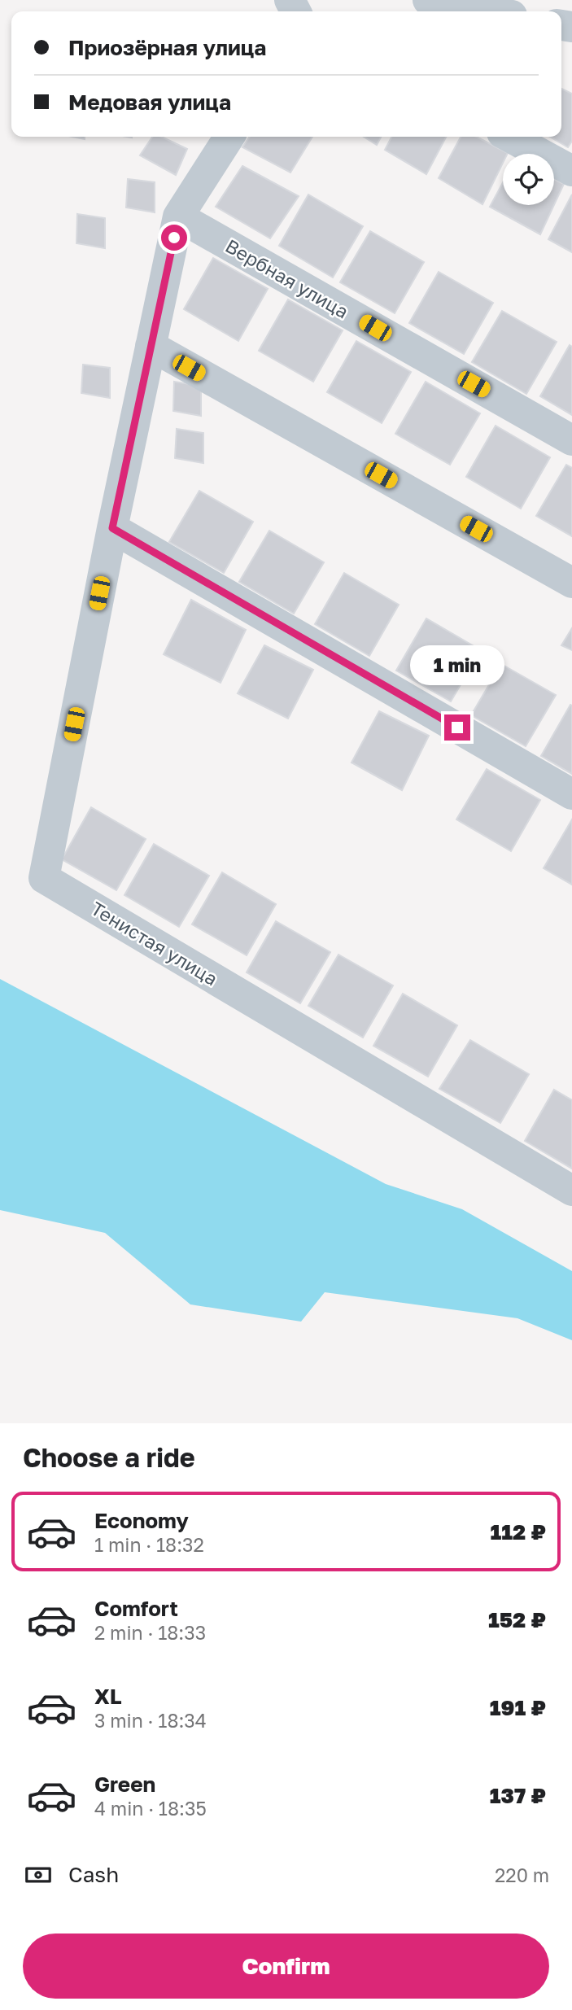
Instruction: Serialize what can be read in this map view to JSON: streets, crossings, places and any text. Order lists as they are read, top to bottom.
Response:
{
  "streets": {
    "street": ["Вербная улица", "Тенистая улица"]
  },
  "page": {
    "banner": ["Приозёрная улица", "Медовая улица"],
    "bubble": "1 min",
    "heading": "Choose a ride",
    "list": [
      {
        "name": "Economy",
        "note": "1 min · 18:32",
        "value": "112 ₽"
      },
      {
        "name": "Comfort",
        "note": "2 min · 18:33",
        "value": "152 ₽"
      },
      {
        "name": "XL",
        "note": "3 min · 18:34",
        "value": "191 ₽"
      },
      {
        "name": "Green",
        "note": "4 min · 18:35",
        "value": "137 ₽"
      }
    ],
    "pay": ["Cash", "220 m"],
    "buttons": "Confirm"
  }
}
